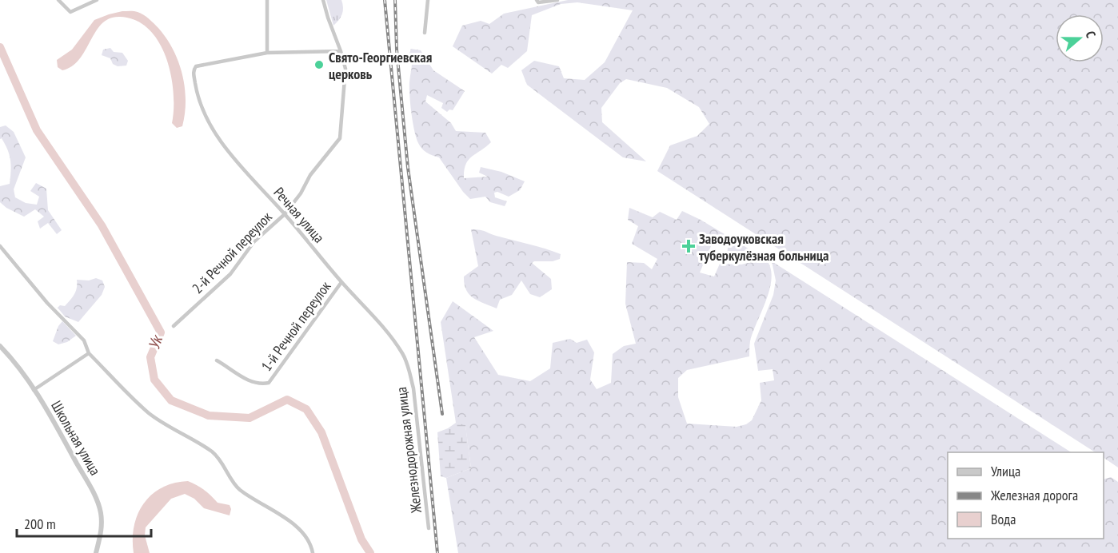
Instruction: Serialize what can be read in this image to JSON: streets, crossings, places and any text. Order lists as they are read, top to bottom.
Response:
{
  "streets": {
    "street": [
      "Речная улица",
      "2-й Речной переулок",
      "1-й Речной переулок",
      "Школьная улица",
      "Железнодорожная улица"
    ]
  },
  "crossings": [
    ["Речная улица", "2-й Речной переулок"],
    ["Речная улица", "1-й Речной переулок"],
    ["Речная улица", "Железнодорожная улица"]
  ],
  "water": ["Ук"],
  "places": {
    "other": ["Свято-Георгиевская церковь"],
    "health": ["Заводоуковская туберкулёзная больница"]
  },
  "legend": ["Улица", "Железная дорога", "Вода"],
  "scale_bar": "200 m",
  "north": "right"
}
